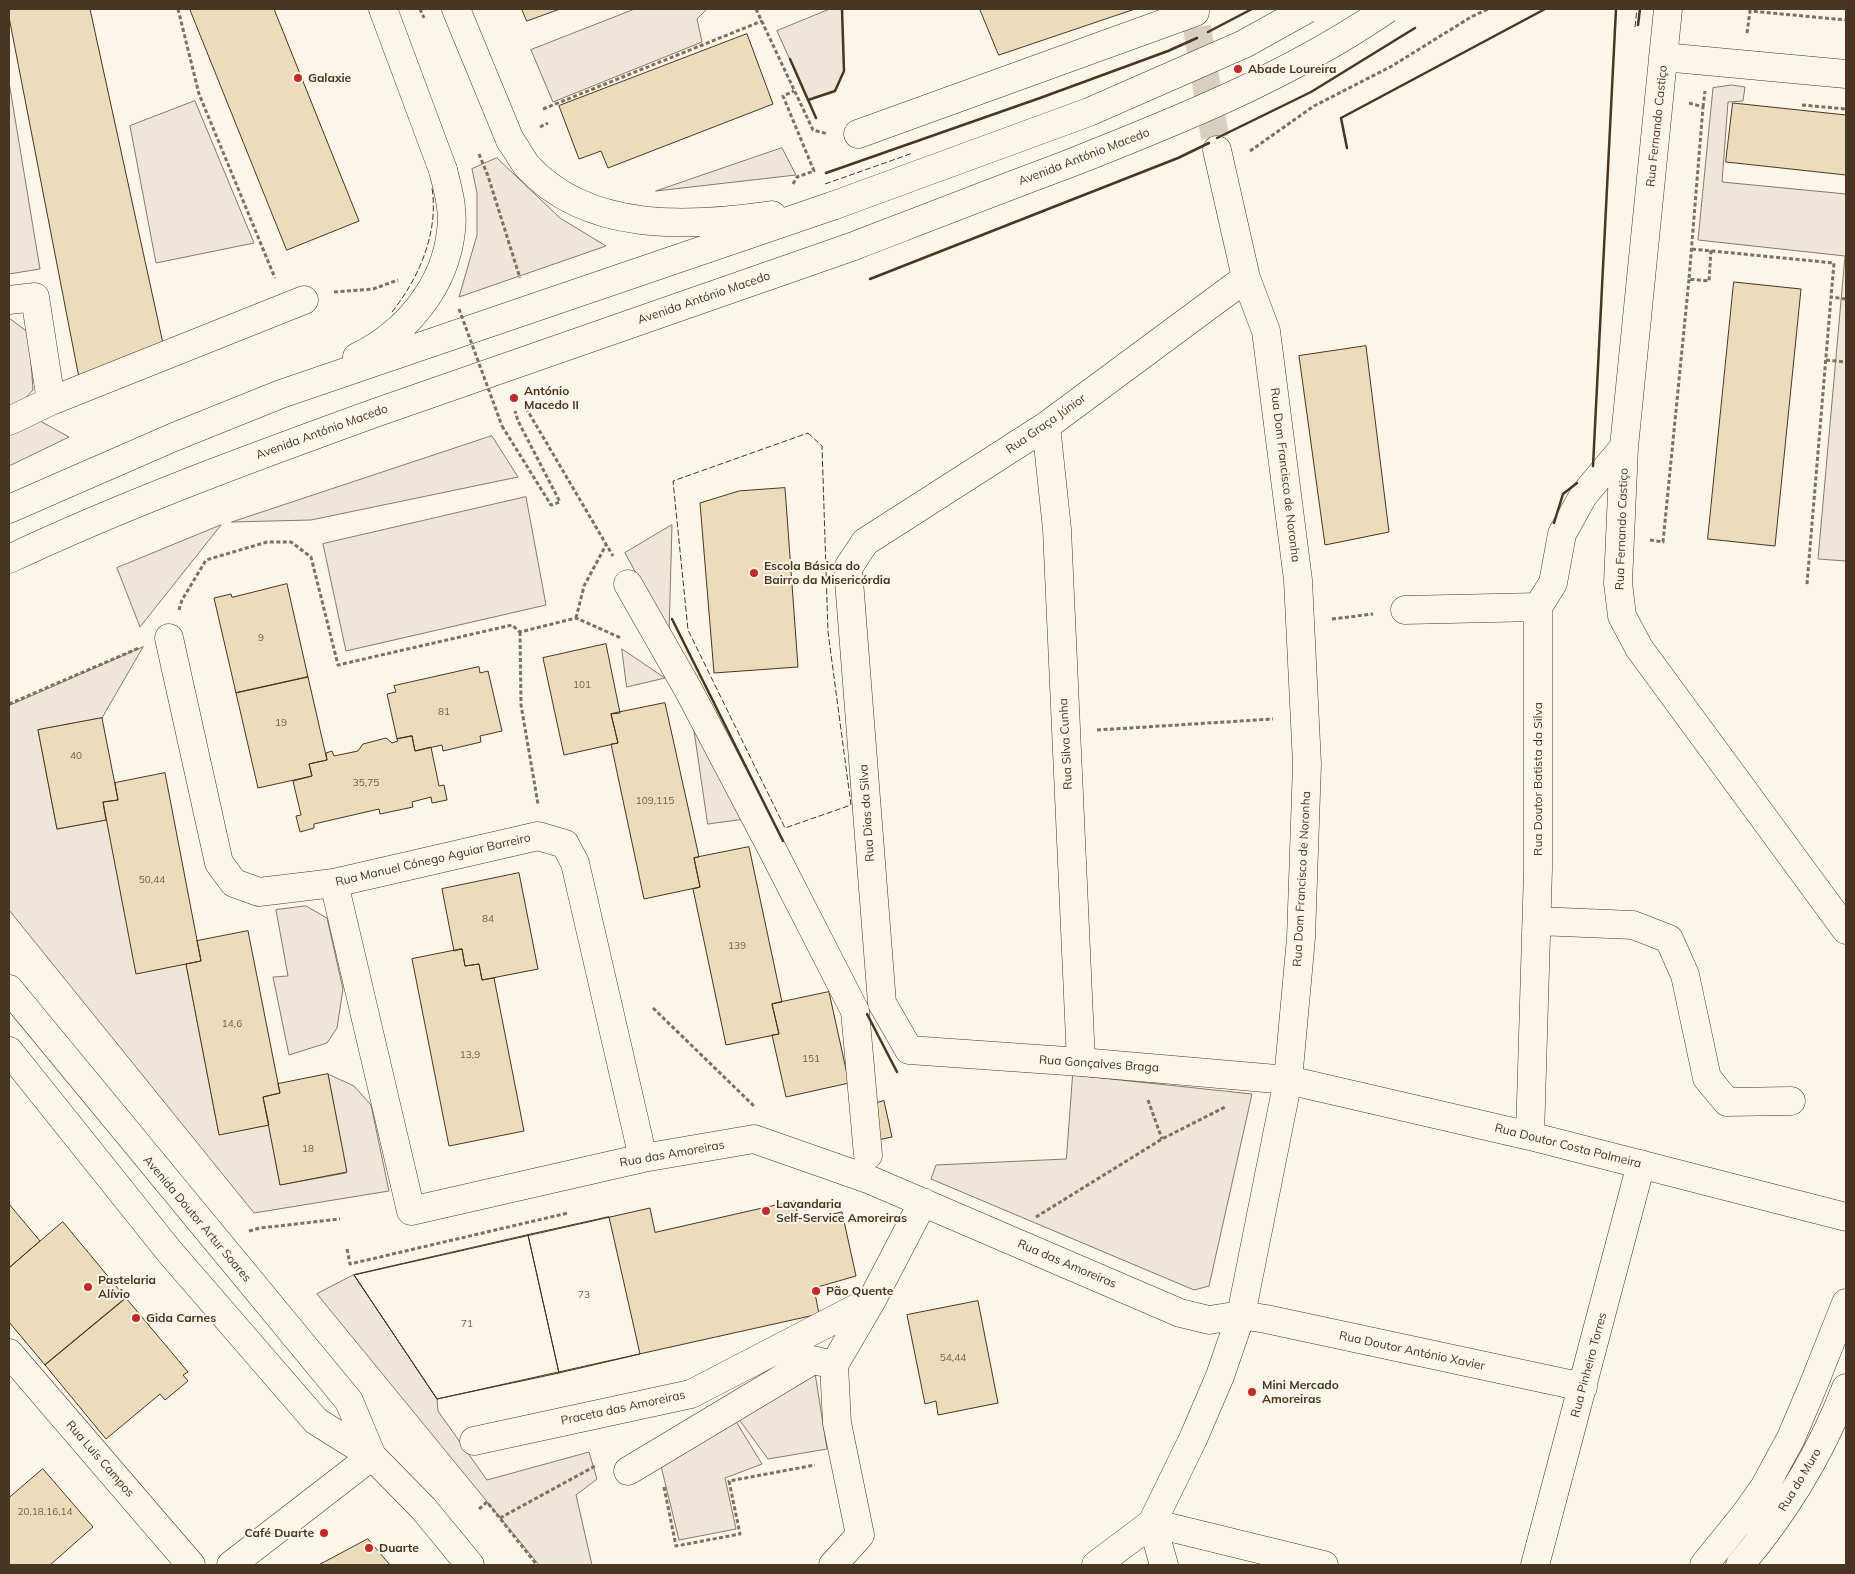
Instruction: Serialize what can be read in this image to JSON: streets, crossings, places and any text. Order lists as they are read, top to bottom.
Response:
{
  "streets": {
    "main road": [
      "Rua Fernando Castiço",
      "Avenida António Macedo",
      "Rua Graça Júnior",
      "Rua Dom Francisco de Noronha",
      "Rua Silva Cunha",
      "Rua Doutor Batista da Silva",
      "Rua Dias da Silva",
      "Rua Manuel Cónego Aguiar Barreiro",
      "Rua Gonçalves Braga",
      "Rua Doutor Costa Palmeira",
      "Rua das Amoreiras",
      "Avenida Doutor Artur Soares",
      "Rua Doutor António Xavier",
      "Rua Pinheiro Torres",
      "Praceta das Amoreiras",
      "Rua Luis Campos",
      "Rua do Muro"
    ]
  },
  "crossings": [
    ["Rua Graça Júnior", "Rua Dom Francisco de Noronha"],
    ["Rua Graça Júnior", "Rua Silva Cunha"],
    ["Rua Graça Júnior", "Rua Dias da Silva"],
    ["Rua Dom Francisco de Noronha", "Rua Gonçalves Braga"],
    ["Rua Dom Francisco de Noronha", "Rua Doutor Costa Palmeira"],
    ["Rua Dom Francisco de Noronha", "Rua das Amoreiras"],
    ["Rua Dom Francisco de Noronha", "Rua Doutor António Xavier"],
    ["Rua Silva Cunha", "Rua Gonçalves Braga"],
    ["Rua Doutor Batista da Silva", "Rua Doutor Costa Palmeira"],
    ["Rua Dias da Silva", "Rua Gonçalves Braga"],
    ["Rua Manuel Cónego Aguiar Barreiro", "Rua das Amoreiras"],
    ["Rua Gonçalves Braga", "Rua Doutor Costa Palmeira"],
    ["Rua Doutor Costa Palmeira", "Rua Pinheiro Torres"],
    ["Rua das Amoreiras", "Rua Doutor António Xavier"],
    ["Rua Doutor António Xavier", "Rua Pinheiro Torres"]
  ],
  "places": [
    "Abade Loureira",
    "Galaxie",
    "António Macedo II",
    "Escola Básica do Bairro da Misericórdia",
    "Lavandaria Self-Service Amoreiras",
    "Pastelaria Alívio",
    "Pão Quente",
    "Gida Carnes",
    "Mini Mercado Amoreiras",
    "Café Duarte",
    "Duarte"
  ],
  "house_numbers": [
    "9",
    "101",
    "81",
    "19",
    "40",
    "35,75",
    "109,115",
    "50,44",
    "84",
    "139",
    "14,6",
    "13,9",
    "151",
    "18",
    "73",
    "71",
    "54,44",
    "20,18,16,14"
  ]
}
